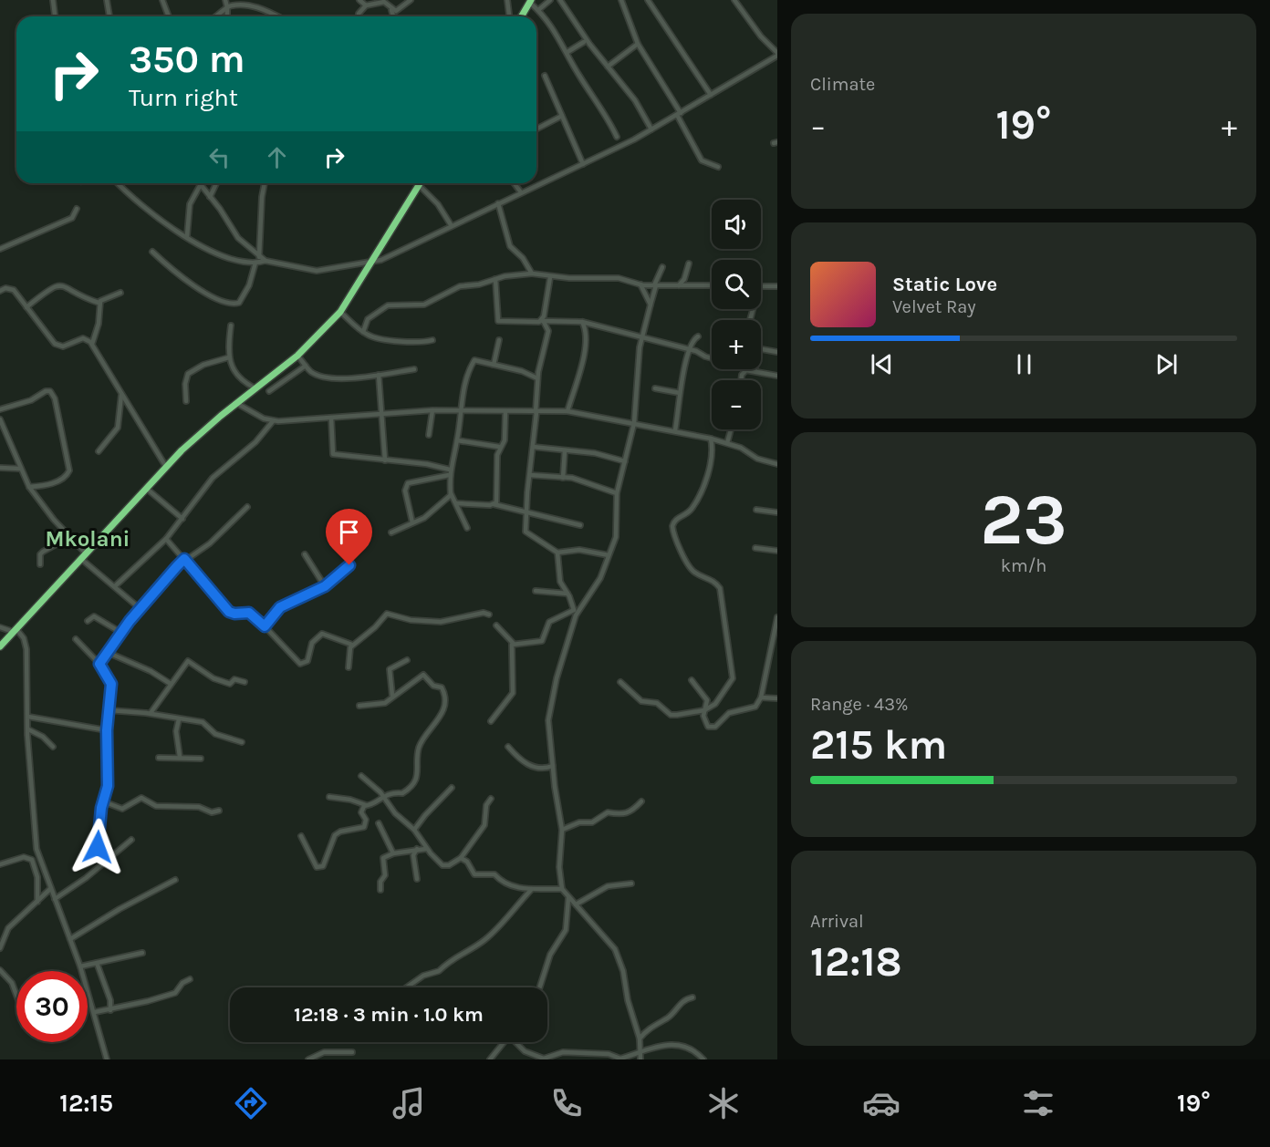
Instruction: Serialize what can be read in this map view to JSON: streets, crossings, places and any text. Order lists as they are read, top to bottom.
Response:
{
  "districts": ["Mkolani"],
  "page": {
    "tile": [
      "Climate",
      ["23", "km/h"],
      ["Range · 43%", "215 km"],
      ["Arrival", "12:18"]
    ],
    "turn": ["350 m", "Turn right"],
    "heat": ["−", "19°", "+"],
    "map_buttons": ["+", "−"],
    "song": ["Static Love", "Velvet Ray"],
    "limit": "30",
    "trip": "12:18 · 3 min · 1.0 km",
    "tabs": ["12:15", "19°"]
  }
}
